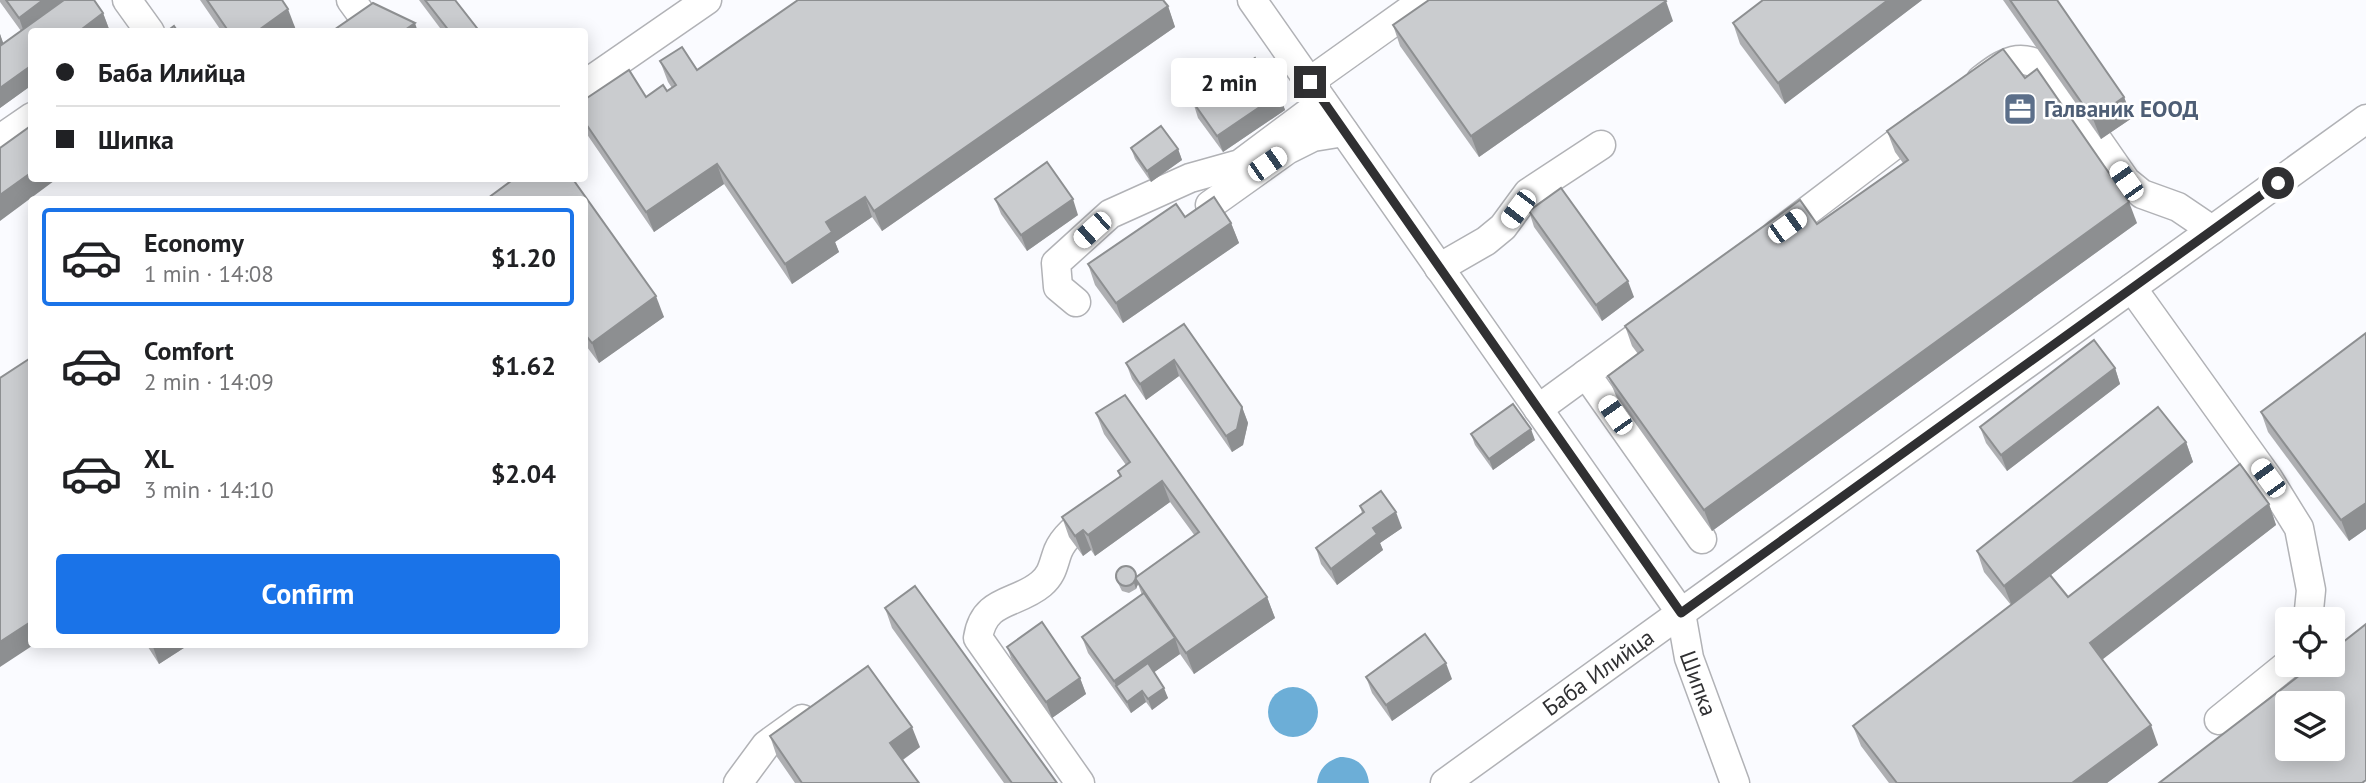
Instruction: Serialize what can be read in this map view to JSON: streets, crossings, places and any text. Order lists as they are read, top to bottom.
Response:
{
  "streets": {
    "street": ["Баба Илийца", "Шипка"]
  },
  "crossings": [
    ["Баба Илийца", "Шипка"]
  ],
  "places": {
    "office": ["Галваник ЕООД"]
  },
  "page": {
    "banner": ["Баба Илийца", "Шипка"],
    "bubble": "2 min",
    "list": [
      {
        "name": "Economy",
        "note": "1 min · 14:08",
        "value": "$1.20"
      },
      {
        "name": "Comfort",
        "note": "2 min · 14:09",
        "value": "$1.62"
      },
      {
        "name": "XL",
        "note": "3 min · 14:10",
        "value": "$2.04"
      }
    ],
    "buttons": "Confirm"
  }
}
